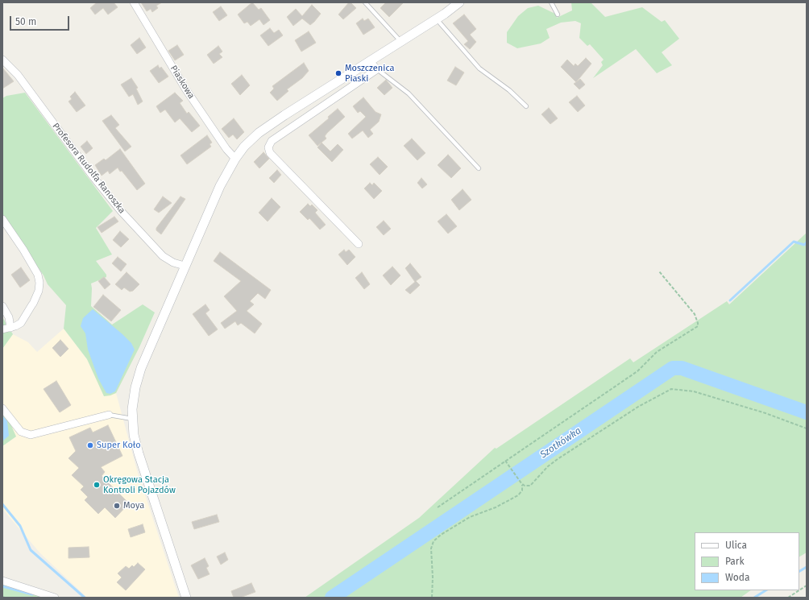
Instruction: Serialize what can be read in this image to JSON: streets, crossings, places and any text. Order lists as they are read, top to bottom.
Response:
{
  "streets": {
    "street": ["Piaskowa", "Profesora Rudolfa Ranoszka"]
  },
  "water": ["Szotkówka"],
  "places": [
    "Moszczenica Piaski",
    "Super Koło",
    "Okręgowa Stacja Kontroli Pojazdów",
    "Moya"
  ],
  "legend": ["Ulica", "Park", "Woda"],
  "scale_bar": "50 m"
}
